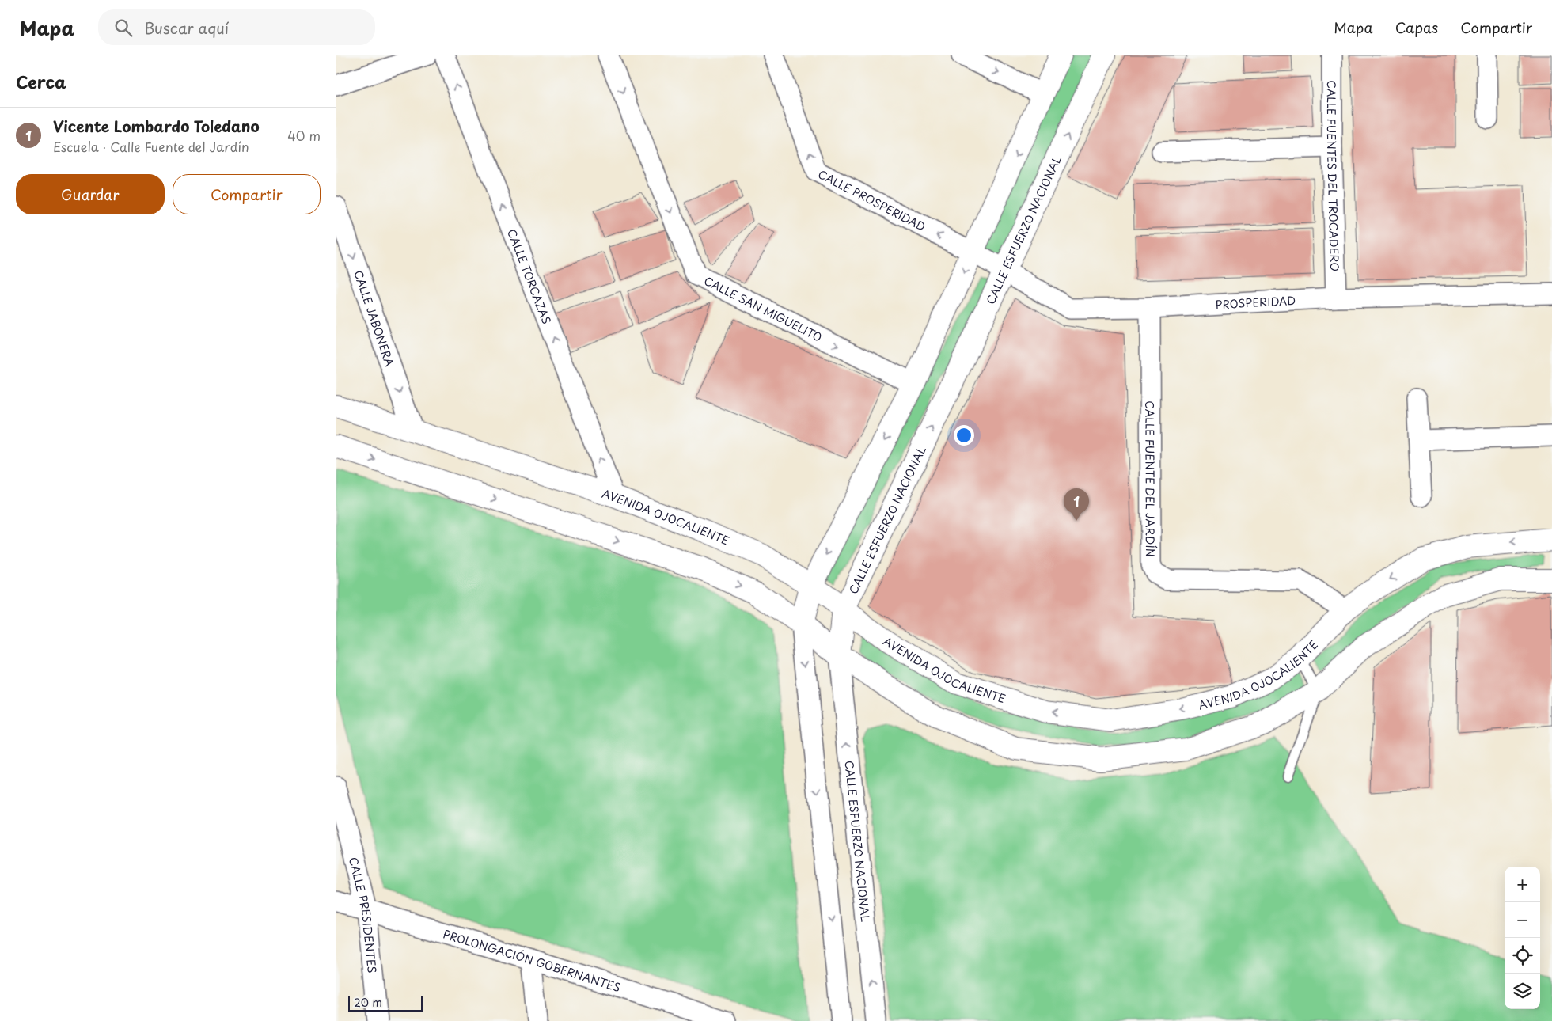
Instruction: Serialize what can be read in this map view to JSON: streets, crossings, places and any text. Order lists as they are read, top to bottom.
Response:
{
  "streets": {
    "main road": ["CALLE ESFUERZO NACIONAL", "AVENIDA OJOCALIENTE"],
    "street": [
      "CALLE FUENTES DEL TROCADERO",
      "CALLE PROSPERIDAD",
      "CALLE TORCAZAS",
      "PROSPERIDAD",
      "CALLE SAN MIGUELITO",
      "CALLE JABONERA",
      "CALLE FUENTE DEL JARDÍN",
      "CALLE PRESIDENTES",
      "PROLONGACIÓN GOBERNANTES"
    ]
  },
  "crossings": [
    ["CALLE FUENTES DEL TROCADERO", "PROSPERIDAD"],
    ["CALLE PROSPERIDAD", "PROSPERIDAD"],
    ["CALLE ESFUERZO NACIONAL", "PROSPERIDAD"],
    ["CALLE ESFUERZO NACIONAL", "AVENIDA OJOCALIENTE"],
    ["CALLE TORCAZAS", "AVENIDA OJOCALIENTE"],
    ["PROSPERIDAD", "CALLE FUENTE DEL JARDÍN"],
    ["CALLE JABONERA", "AVENIDA OJOCALIENTE"],
    ["CALLE FUENTE DEL JARDÍN", "AVENIDA OJOCALIENTE"],
    ["CALLE PRESIDENTES", "PROLONGACIÓN GOBERNANTES"]
  ],
  "one_way": ["CALLE TORCAZAS", "CALLE SAN MIGUELITO", "CALLE JABONERA"],
  "scale_bar": "20 m",
  "page": {
    "header": "Mapa",
    "search": "Buscar aquí",
    "nav": ["Mapa", "Capas", "Compartir"],
    "heading": "Cerca",
    "list": [
      {
        "mark": "1",
        "name": "Vicente Lombardo Toledano",
        "note": "Escuela · Calle Fuente del Jardín",
        "value": "40 m"
      }
    ],
    "buttons": ["Guardar", "Compartir"],
    "pins": "1",
    "map_buttons": ["+", "−"],
    "scale": "20 m"
  }
}
